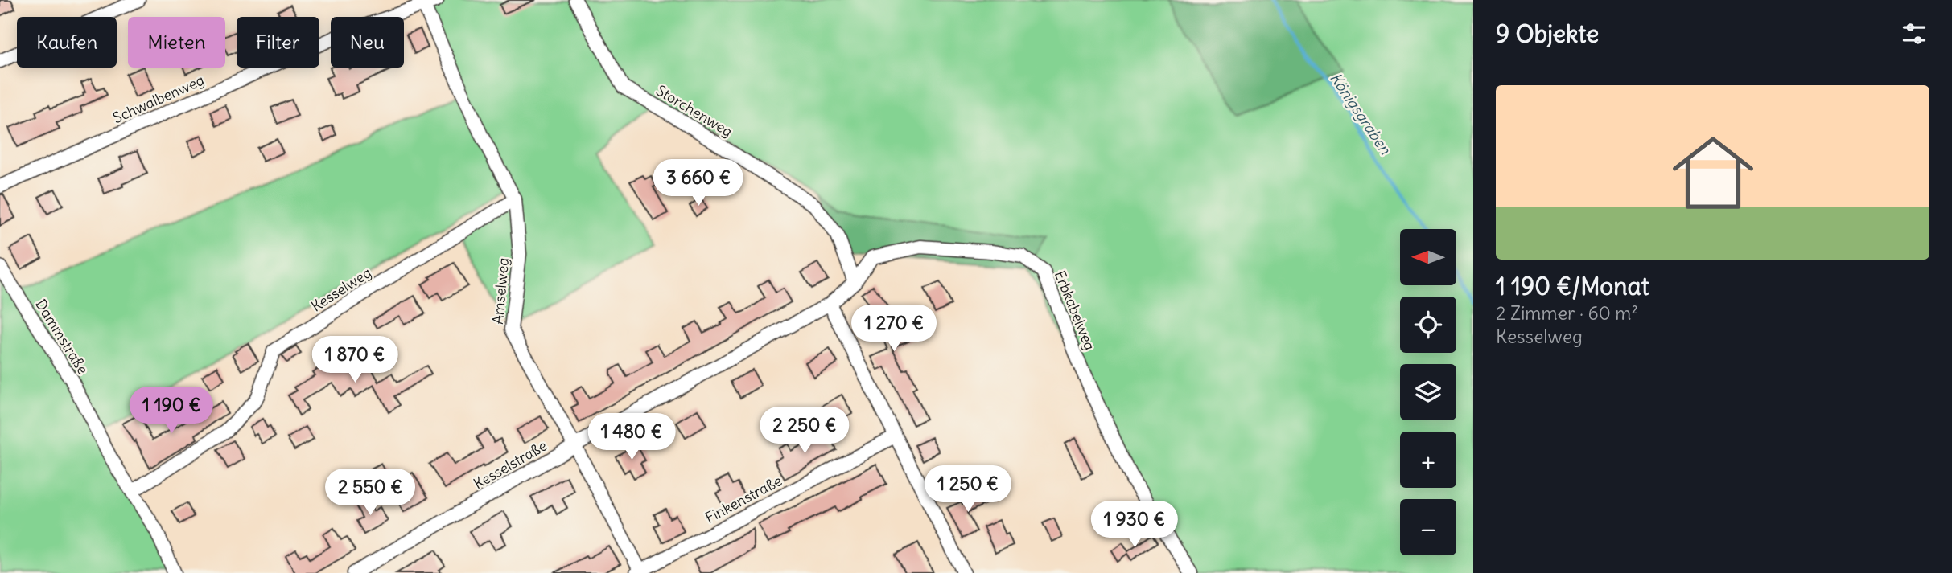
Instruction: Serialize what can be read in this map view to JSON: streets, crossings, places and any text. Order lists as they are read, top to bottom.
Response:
{
  "streets": {
    "street": [
      "Schwalbenweg",
      "Storchenweg",
      "Kesselweg",
      "Amselweg",
      "Erbkabelweg",
      "Dammstraße",
      "Kesselstraße",
      "Finkenstraße"
    ]
  },
  "crossings": [
    ["Schwalbenweg", "Amselweg"],
    ["Storchenweg", "Erbkabelweg"],
    ["Kesselweg", "Amselweg"],
    ["Kesselweg", "Dammstraße"],
    ["Amselweg", "Kesselstraße"],
    ["Amselweg", "Finkenstraße"],
    ["Erbkabelweg", "Kesselstraße"]
  ],
  "water": ["Königsgraben"],
  "north": "left",
  "page": {
    "heading": "9 Objekte",
    "chip": [
      "Kaufen",
      "Mieten",
      "Filter",
      "Neu"
    ],
    "list": [
      {
        "name": "1 190 €/Monat",
        "note": "2 Zimmer · 60 m² · Kesselweg"
      }
    ],
    "price": [
      "3 660 €",
      "1 270 €",
      "1 870 €",
      "1 190 €",
      "2 250 €",
      "1 480 €",
      "1 250 €",
      "2 550 €",
      "1 930 €"
    ],
    "map_buttons": ["+", "−"]
  }
}
